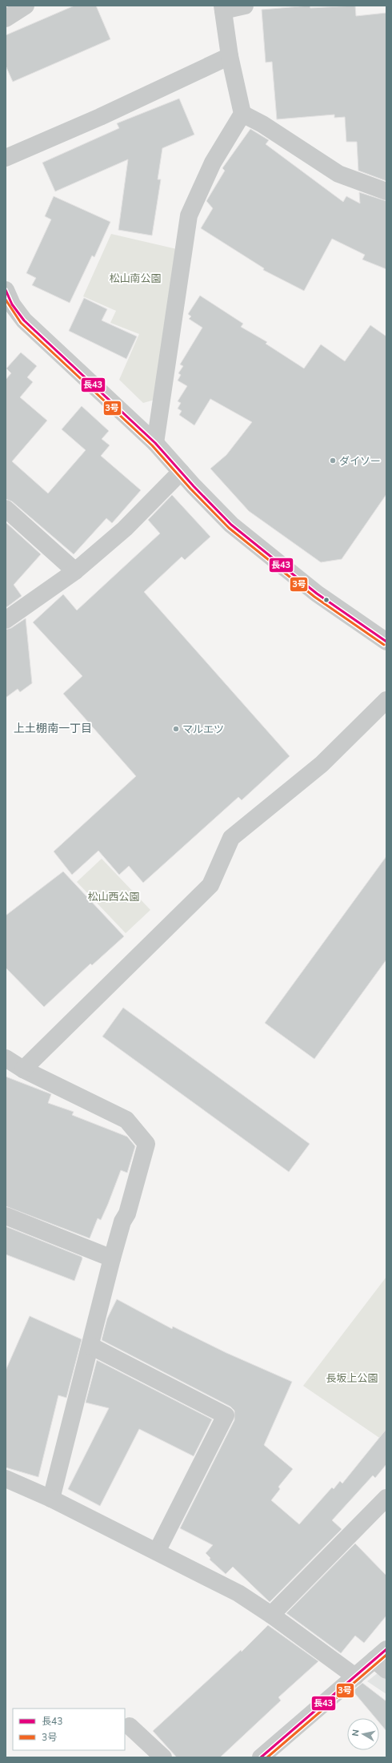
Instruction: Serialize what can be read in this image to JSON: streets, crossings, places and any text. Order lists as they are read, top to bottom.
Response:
{
  "districts": ["上土棚南一丁目"],
  "parks": ["松山南公園", "松山西公園", "長坂上公園"],
  "places": ["ダイソー", "マルエツ"],
  "lines": ["transit line 長43", "transit line 3号"],
  "legend": ["長43", "3号"],
  "north": "left"
}
